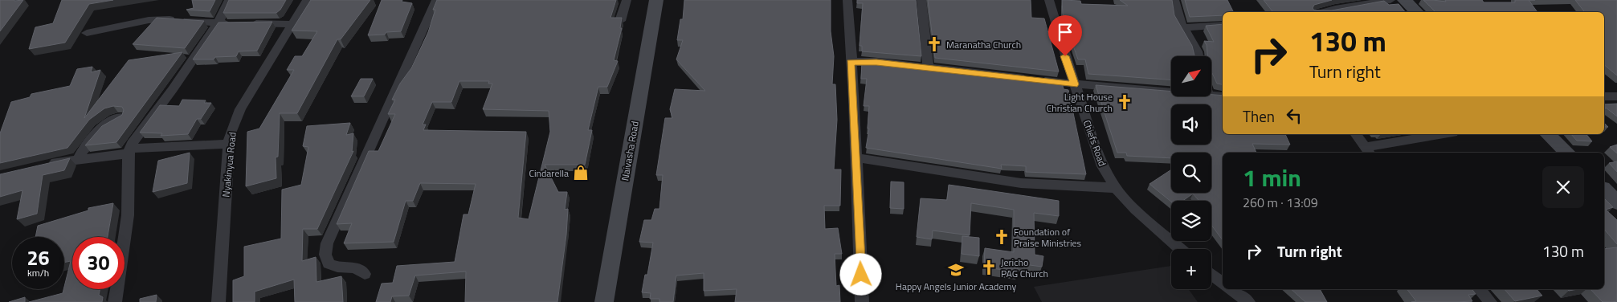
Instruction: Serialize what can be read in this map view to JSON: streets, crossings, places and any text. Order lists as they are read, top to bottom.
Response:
{
  "streets": {
    "main road": ["Naivasha Road"],
    "street": ["Chiefs Road", "Nyakinyua Road"]
  },
  "places": {
    "church": [
      "Maranatha Church",
      "Light House Christian Church",
      "Foundation of Praise Ministries",
      "Jericho PAG Church"
    ],
    "shop": ["Cindarella"],
    "school or university": ["Happy Angels Junior Academy"]
  },
  "north": "top right",
  "page": {
    "turn": ["130 m", "Turn right"],
    "map_buttons": "+",
    "then": "Then",
    "heading": ["1 min", "260 m · 13:09"],
    "list": [
      {
        "name": "Turn right",
        "value": "130 m"
      }
    ],
    "speed": "26 km/h",
    "limit": "30"
  }
}
